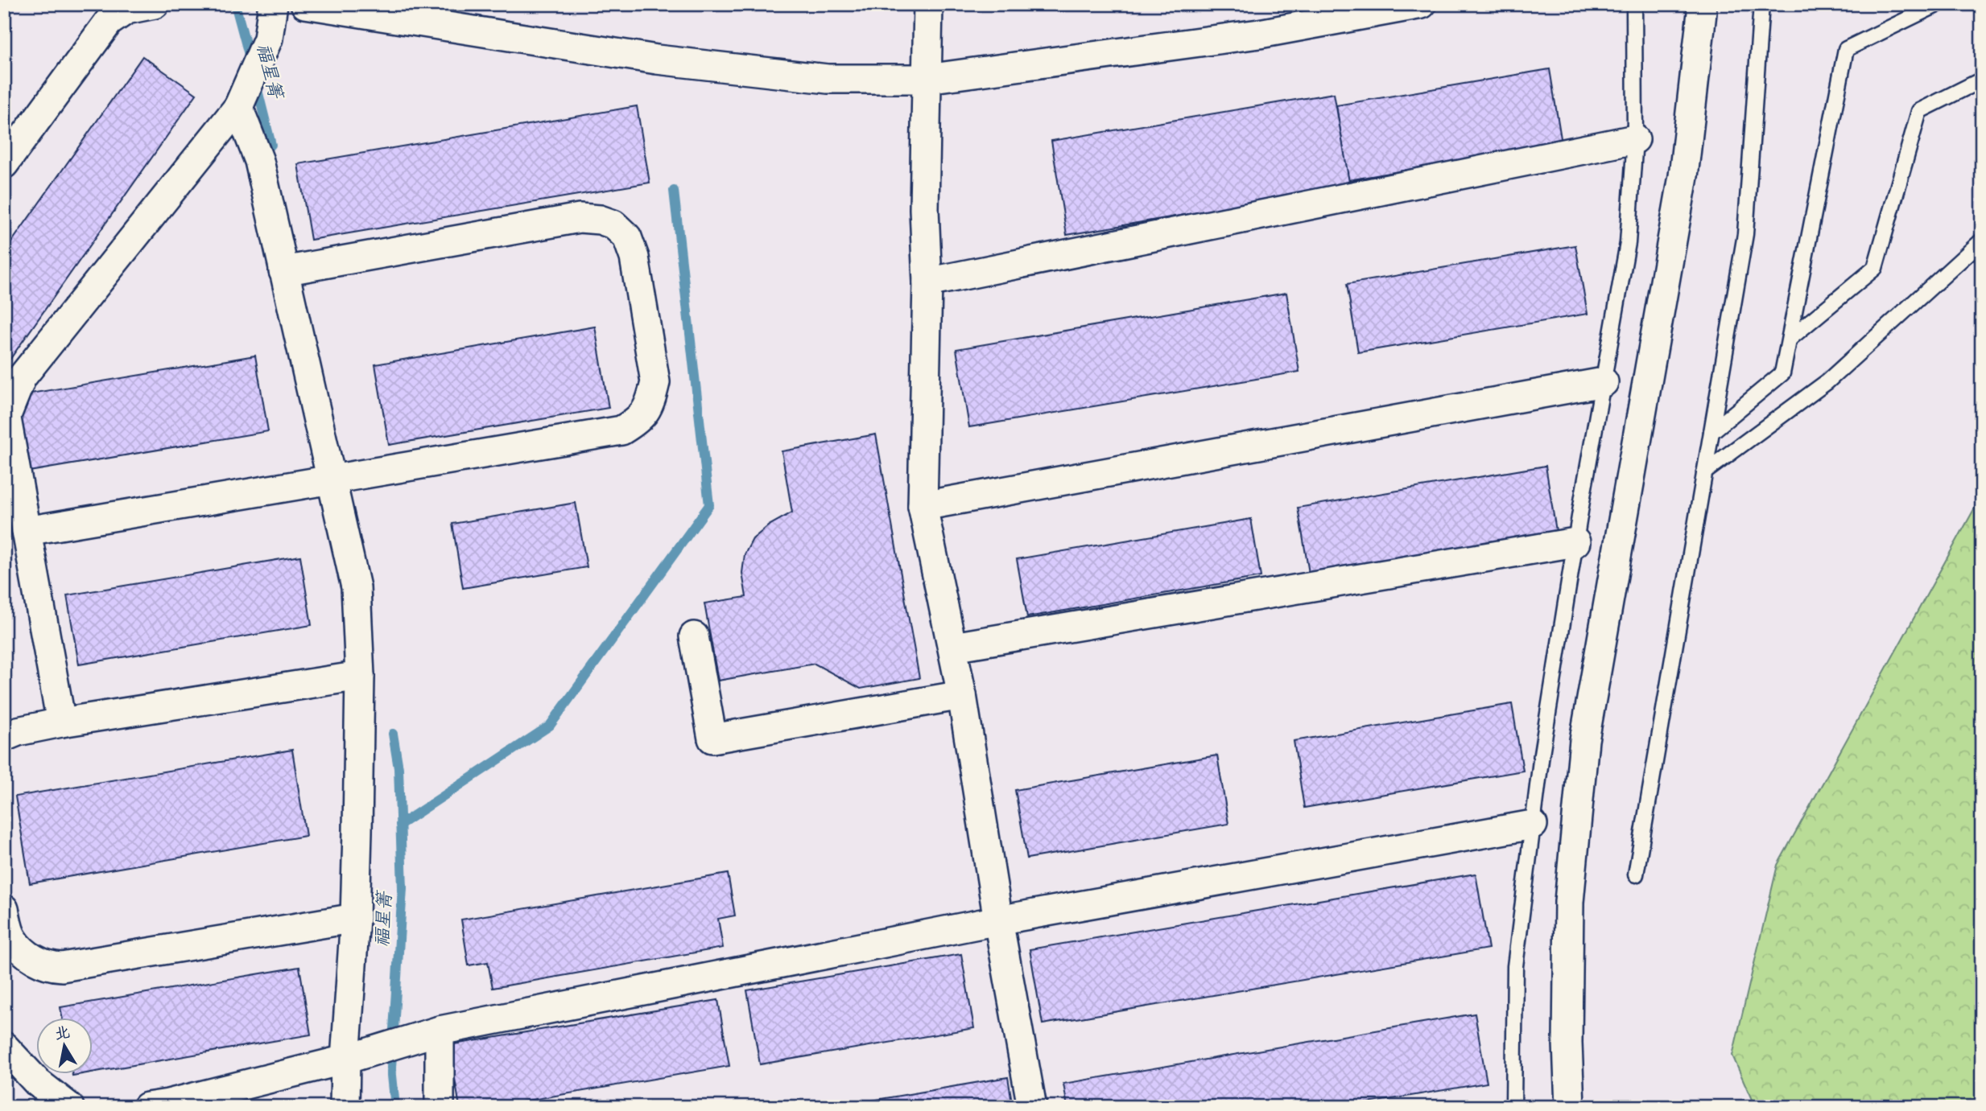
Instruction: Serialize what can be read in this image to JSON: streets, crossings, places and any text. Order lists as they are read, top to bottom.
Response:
{
  "water": ["福星箐"],
  "north": "top"
}
